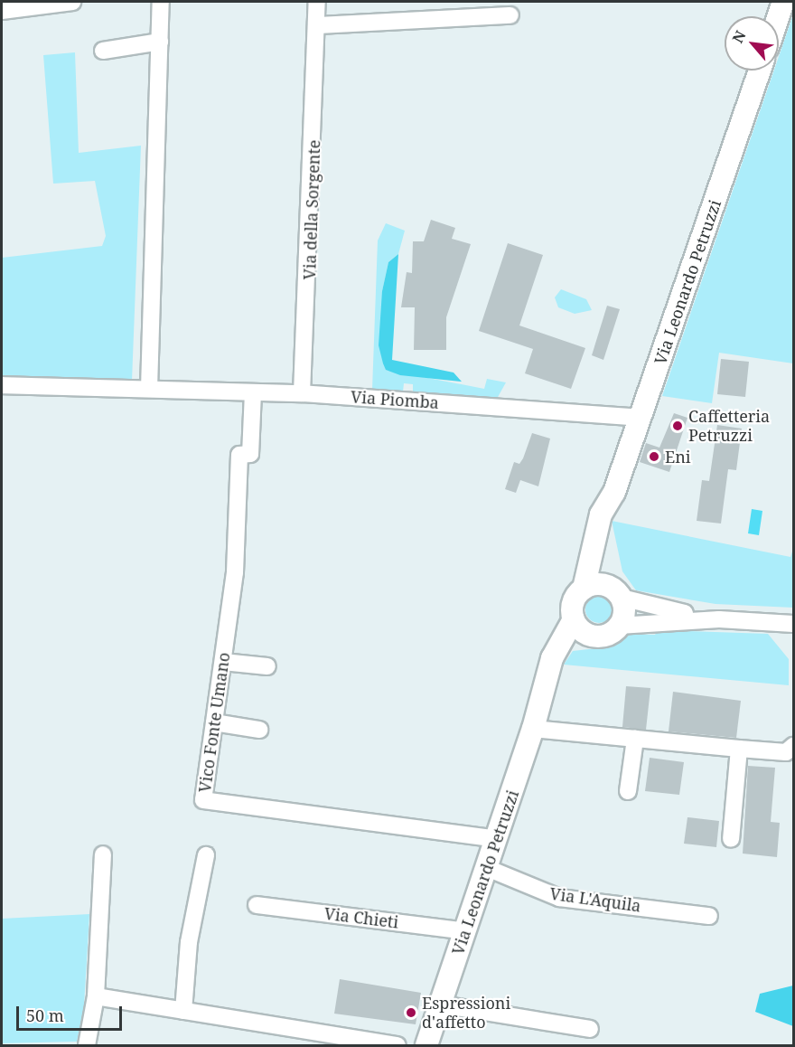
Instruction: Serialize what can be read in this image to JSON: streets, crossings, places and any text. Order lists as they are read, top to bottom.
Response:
{
  "streets": {
    "main road": ["Via Leonardo Petruzzi"],
    "street": [
      "Via della Sorgente",
      "Via Piomba",
      "Vico Fonte Umano",
      "Via L'Aquila",
      "Via Chieti"
    ]
  },
  "crossings": [
    ["Via della Sorgente", "Via Piomba"],
    ["Via Leonardo Petruzzi", "Via Piomba"],
    ["Via Leonardo Petruzzi", "Vico Fonte Umano"],
    ["Via Leonardo Petruzzi", "Via L'Aquila"],
    ["Via Leonardo Petruzzi", "Via Chieti"],
    ["Via Piomba", "Vico Fonte Umano"]
  ],
  "places": ["Caffetteria Petruzzi", "Eni", "Espressioni d'affetto"],
  "scale_bar": "50 m",
  "north": "top left"
}
